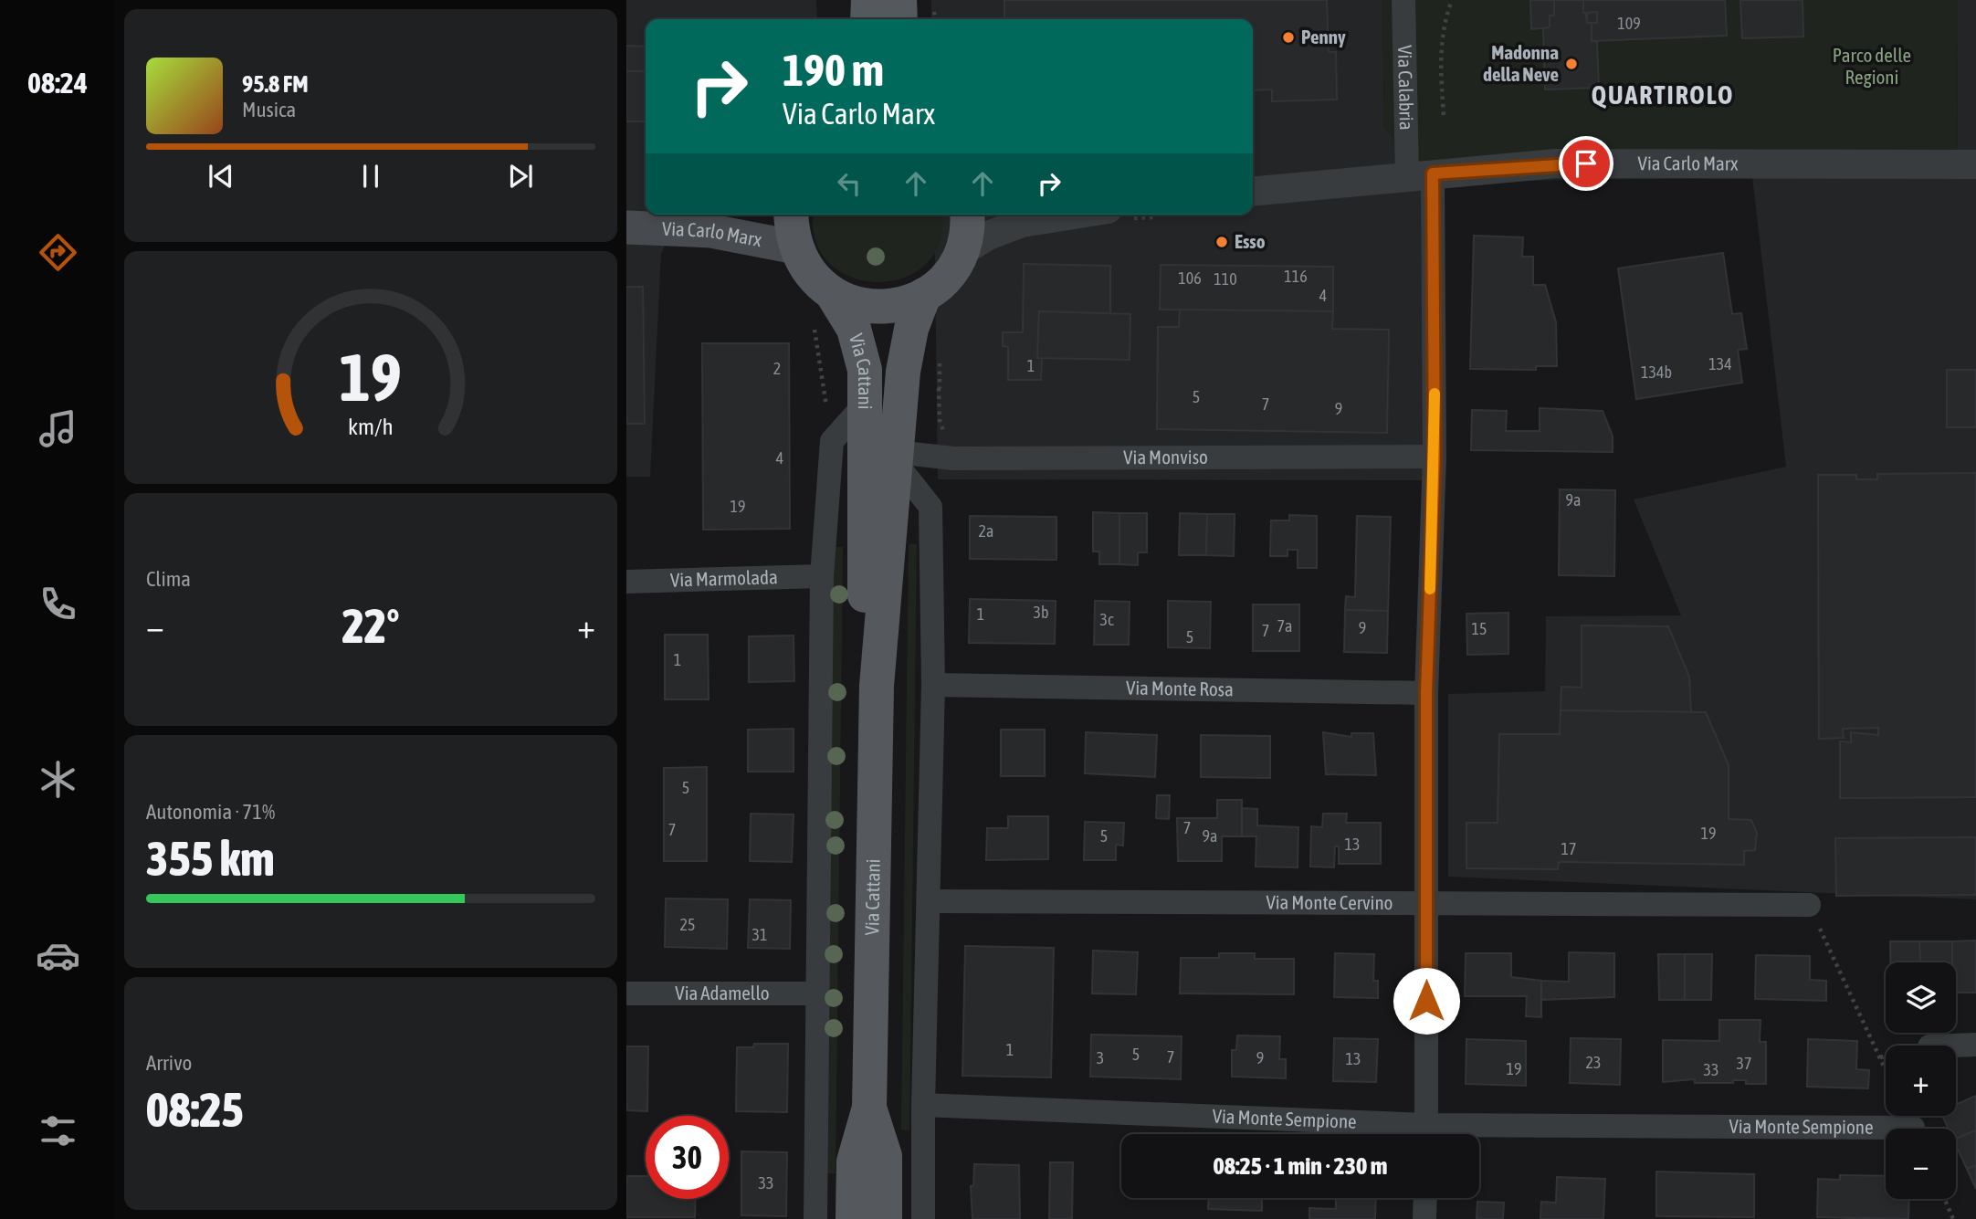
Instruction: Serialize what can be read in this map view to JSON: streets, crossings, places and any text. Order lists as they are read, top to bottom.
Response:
{
  "streets": {
    "main road": ["Via Carlo Marx", "Via Cattani"],
    "street": [
      "Via Calabria",
      "Via Monviso",
      "Via Marmolada",
      "Via Monte Rosa",
      "Via Monte Cervino",
      "Via Adamello",
      "Via Monte Sempione"
    ]
  },
  "crossings": [
    ["Via Calabria", "Via Carlo Marx"],
    ["Via Calabria", "Via Monviso"],
    ["Via Calabria", "Via Monte Rosa"],
    ["Via Calabria", "Via Monte Cervino"],
    ["Via Cattani", "Via Monviso"]
  ],
  "districts": ["QUARTIROLO"],
  "parks": ["Parco delle Regioni"],
  "places": ["Penny", "Madonna della Neve", "Esso"],
  "house_numbers": [
    "109",
    "116",
    "106",
    "110",
    "4",
    "134",
    "1",
    "2",
    "134b",
    "5",
    "7",
    "9",
    "4",
    "9a",
    "19",
    "2a",
    "3b",
    "1",
    "3c",
    "7a",
    "9",
    "15",
    "7",
    "5",
    "1",
    "5",
    "7",
    "7",
    "19",
    "5",
    "9a",
    "13",
    "17",
    "25",
    "31",
    "1",
    "5",
    "7",
    "3",
    "9",
    "13",
    "23",
    "37",
    "19",
    "33",
    "33"
  ],
  "page": {
    "tabs": "08:24",
    "turn": ["190 m", "Via Carlo Marx"],
    "song": ["95.8 FM", "Musica"],
    "tile": [
      "Clima",
      ["Autonomia · 71%", "355 km"],
      ["Arrivo", "08:25"]
    ],
    "heat": ["−", "22°", "+"],
    "map_buttons": ["+", "−"],
    "limit": "30",
    "trip": "08:25 · 1 min · 230 m",
    "gauge": ["19", "km/h"]
  }
}
